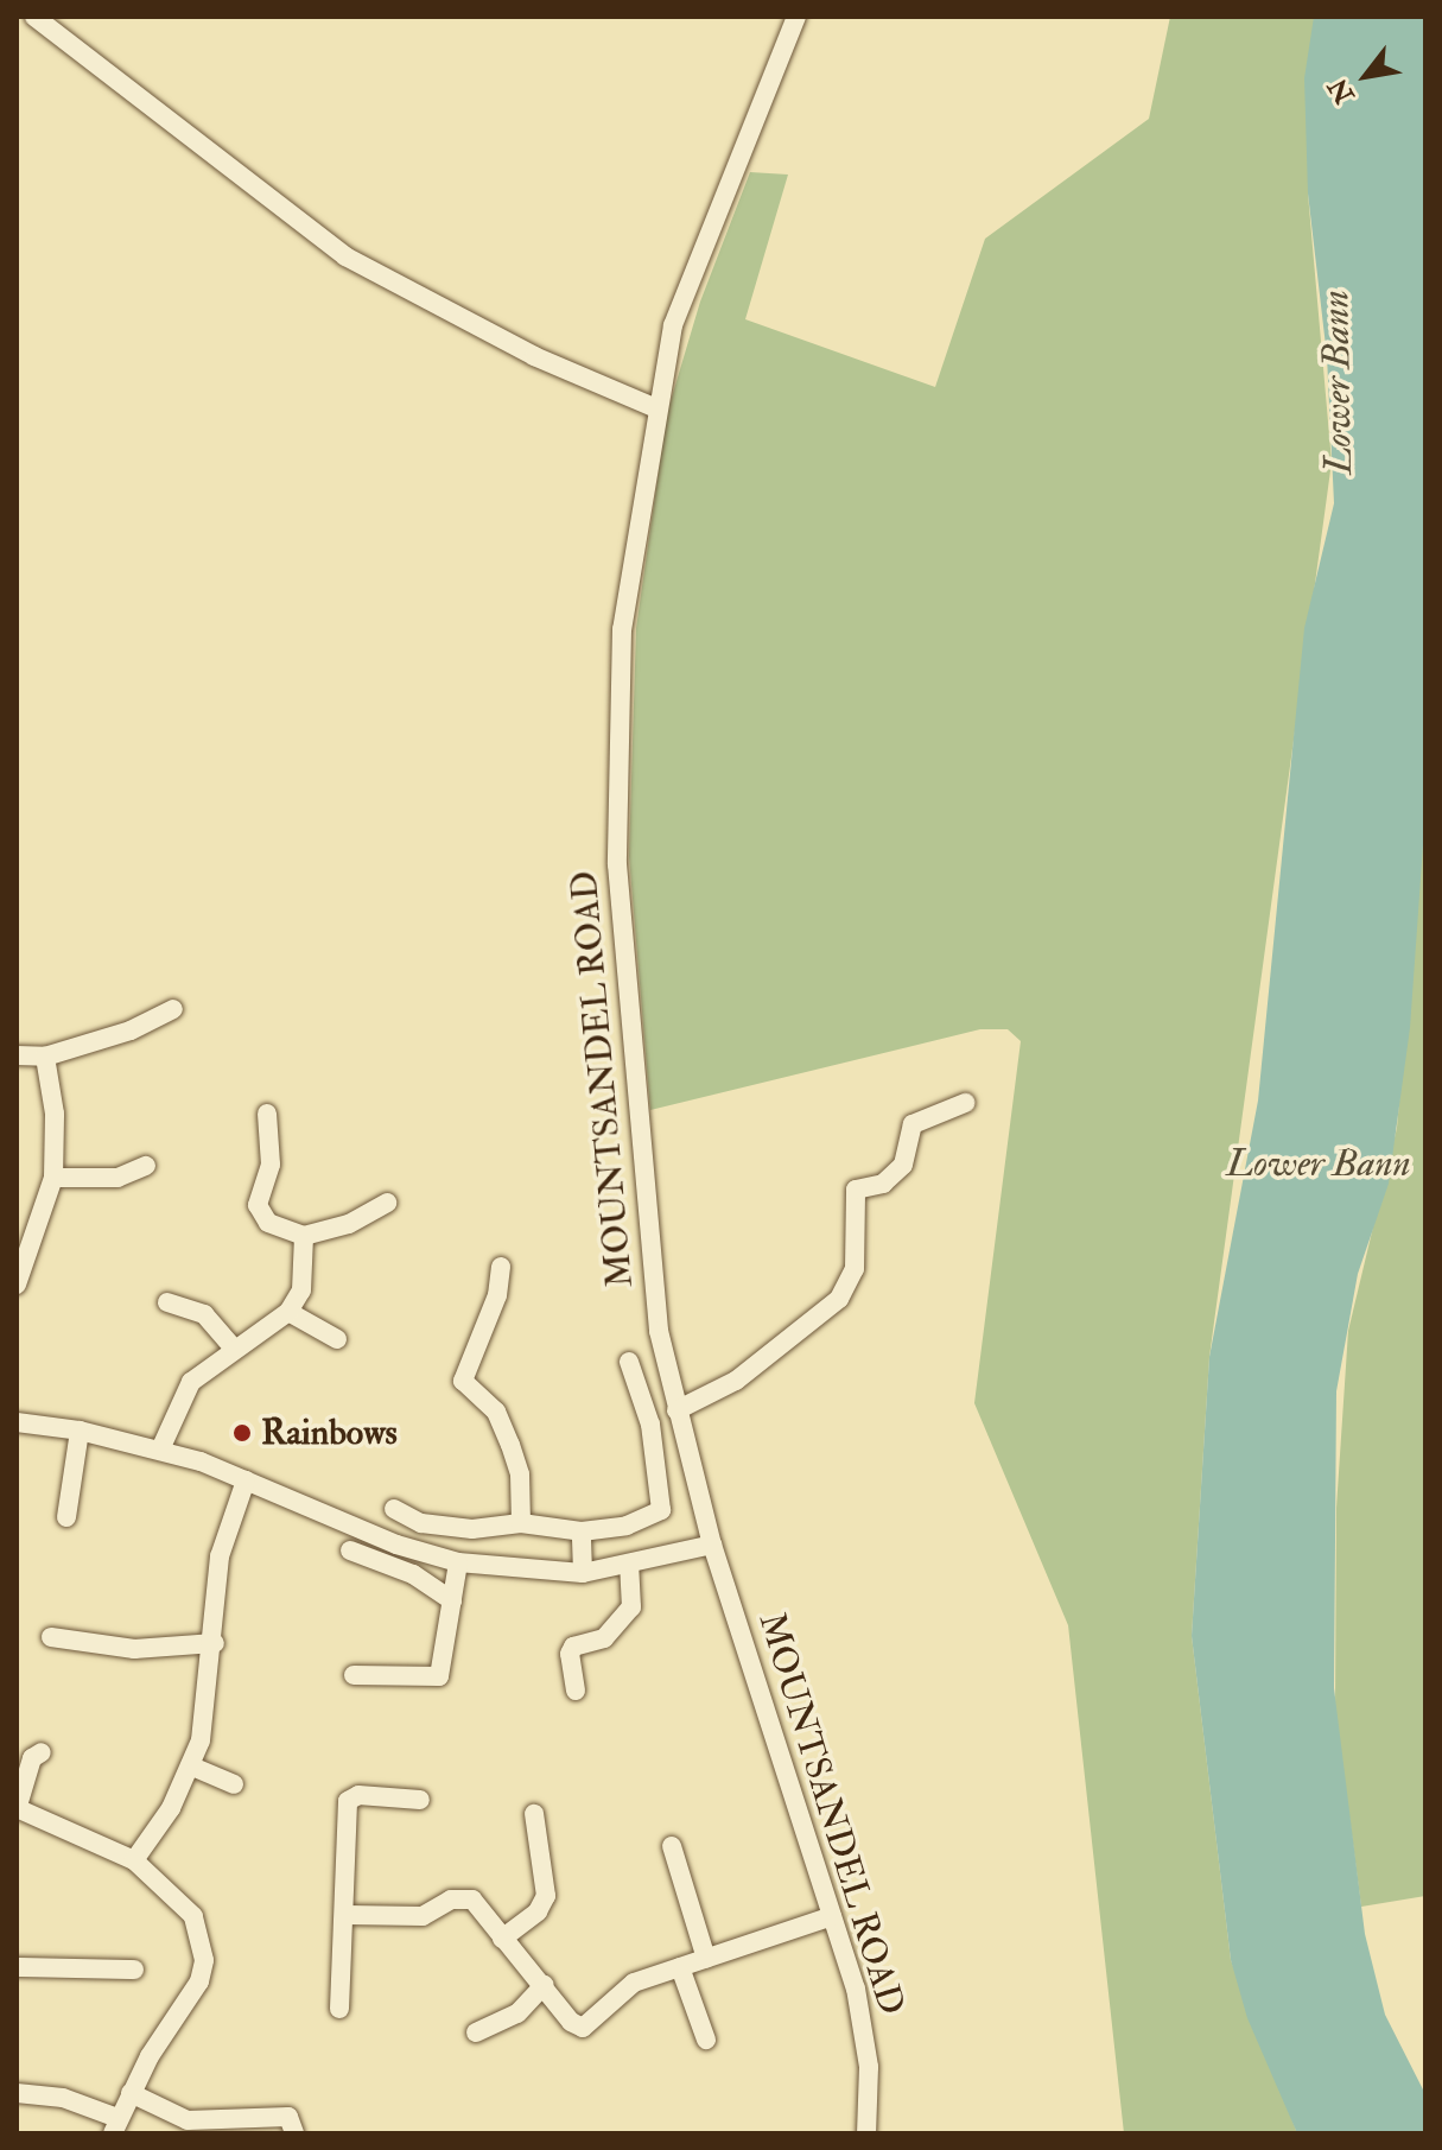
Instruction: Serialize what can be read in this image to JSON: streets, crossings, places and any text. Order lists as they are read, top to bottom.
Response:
{
  "streets": {
    "street": ["MOUNTSANDEL ROAD"]
  },
  "water": ["Lower Bann"],
  "places": ["Rainbows"],
  "north": "bottom left"
}
